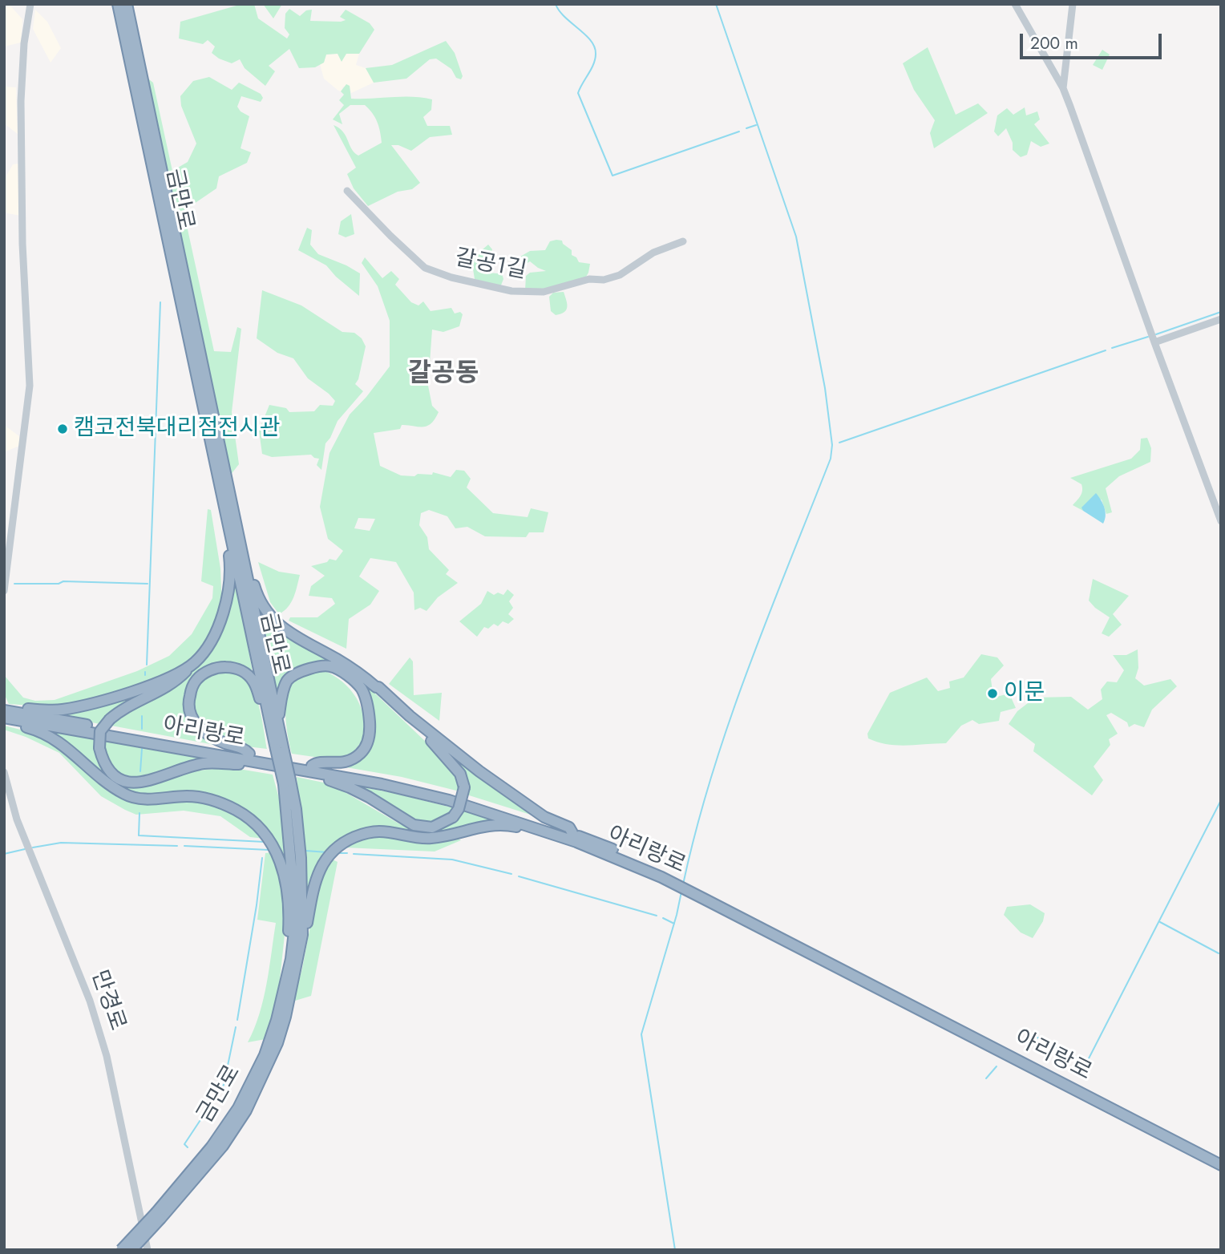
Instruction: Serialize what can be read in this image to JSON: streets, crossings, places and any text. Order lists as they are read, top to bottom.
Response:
{
  "streets": {
    "highway": ["금만로", "아리랑로"],
    "street": ["갈공1길", "만경로"]
  },
  "districts": ["갈공동"],
  "places": ["캠코전북대리점전시관", "이문"],
  "scale_bar": "200 m"
}
